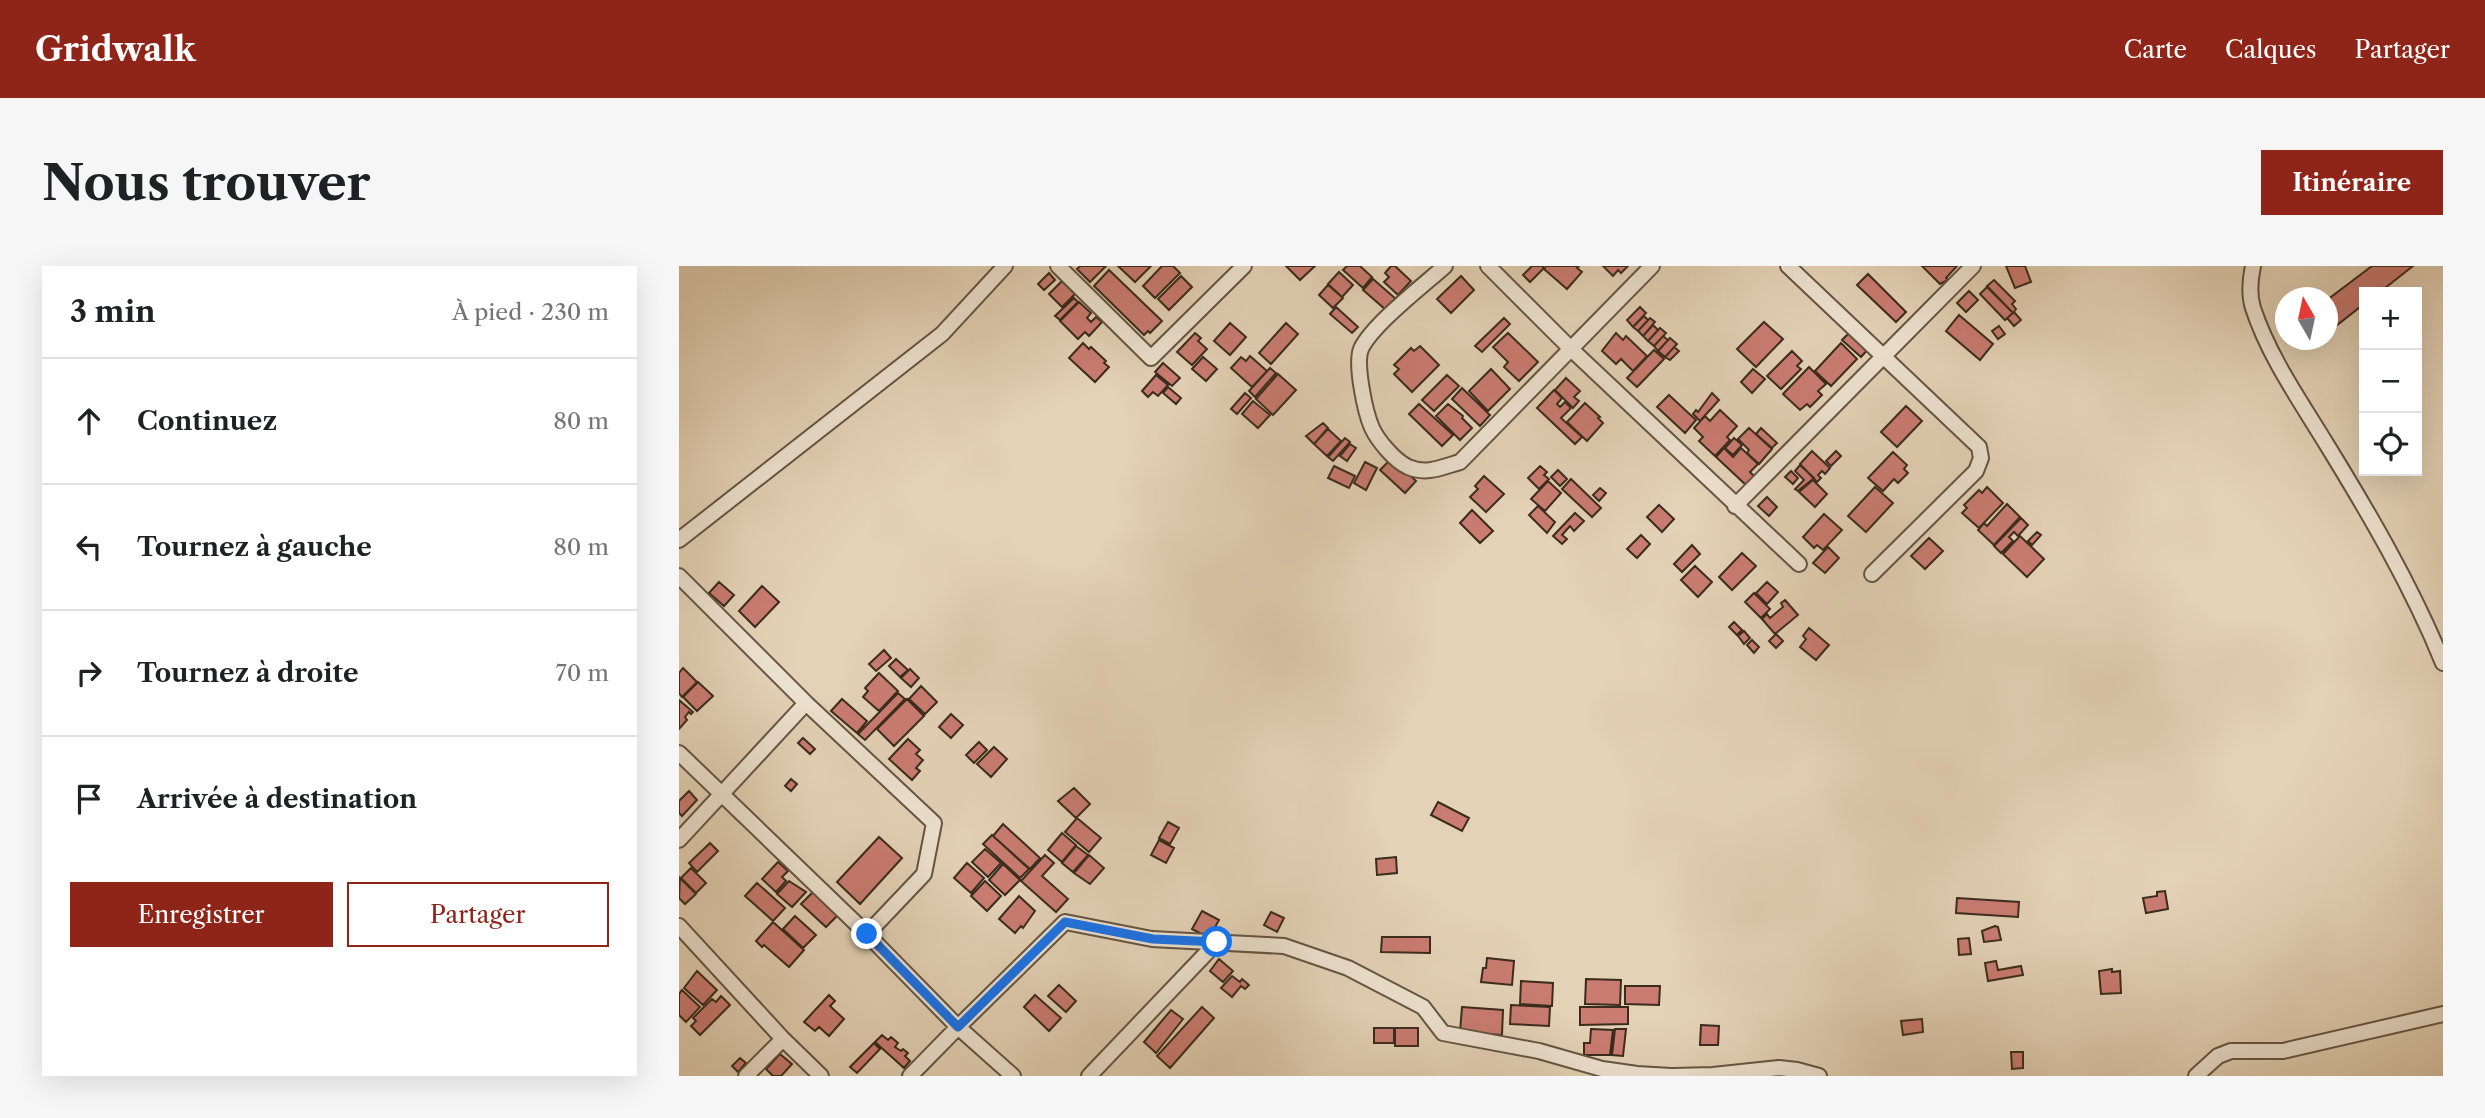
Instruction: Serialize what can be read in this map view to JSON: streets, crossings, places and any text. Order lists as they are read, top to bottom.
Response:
{
  "north": "top",
  "page": {
    "header": "Gridwalk",
    "nav": ["Carte", "Calques", "Partager"],
    "buttons": [
      "Itinéraire",
      ["Enregistrer", "Partager"]
    ],
    "title": "Nous trouver",
    "heading": ["3 min", "À pied · 230 m"],
    "map_buttons": ["+", "−"],
    "list": [
      ["Continuez", "80 m"],
      ["Tournez à gauche", "80 m"],
      ["Tournez à droite", "70 m"],
      "Arrivée à destination"
    ]
  }
}
